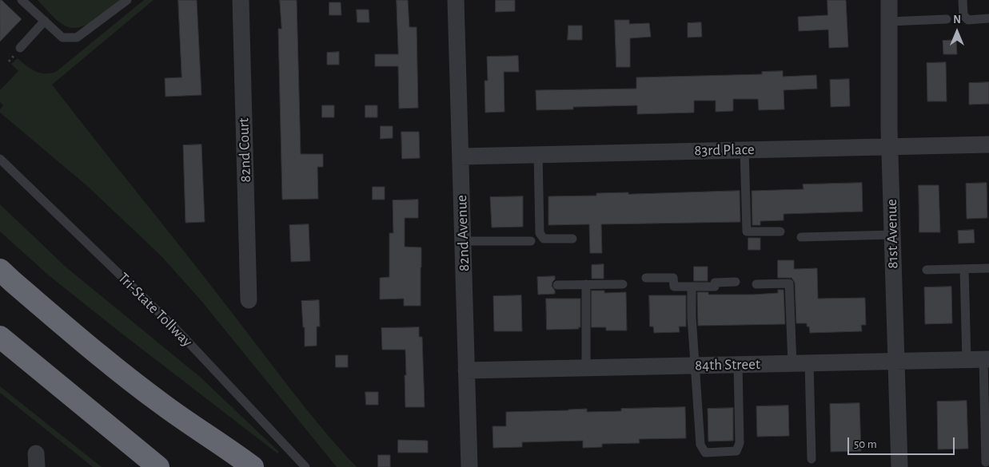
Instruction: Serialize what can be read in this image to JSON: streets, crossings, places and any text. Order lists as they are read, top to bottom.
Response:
{
  "streets": {
    "street": [
      "82nd Court",
      "83rd Place",
      "82nd Avenue",
      "81st Avenue",
      "84th Street"
    ],
    "lane": ["Tri-State Tollway"]
  },
  "crossings": [
    ["83rd Place", "82nd Avenue"],
    ["83rd Place", "81st Avenue"],
    ["82nd Avenue", "84th Street"],
    ["81st Avenue", "84th Street"]
  ],
  "scale_bar": "50 m",
  "north": "top"
}
